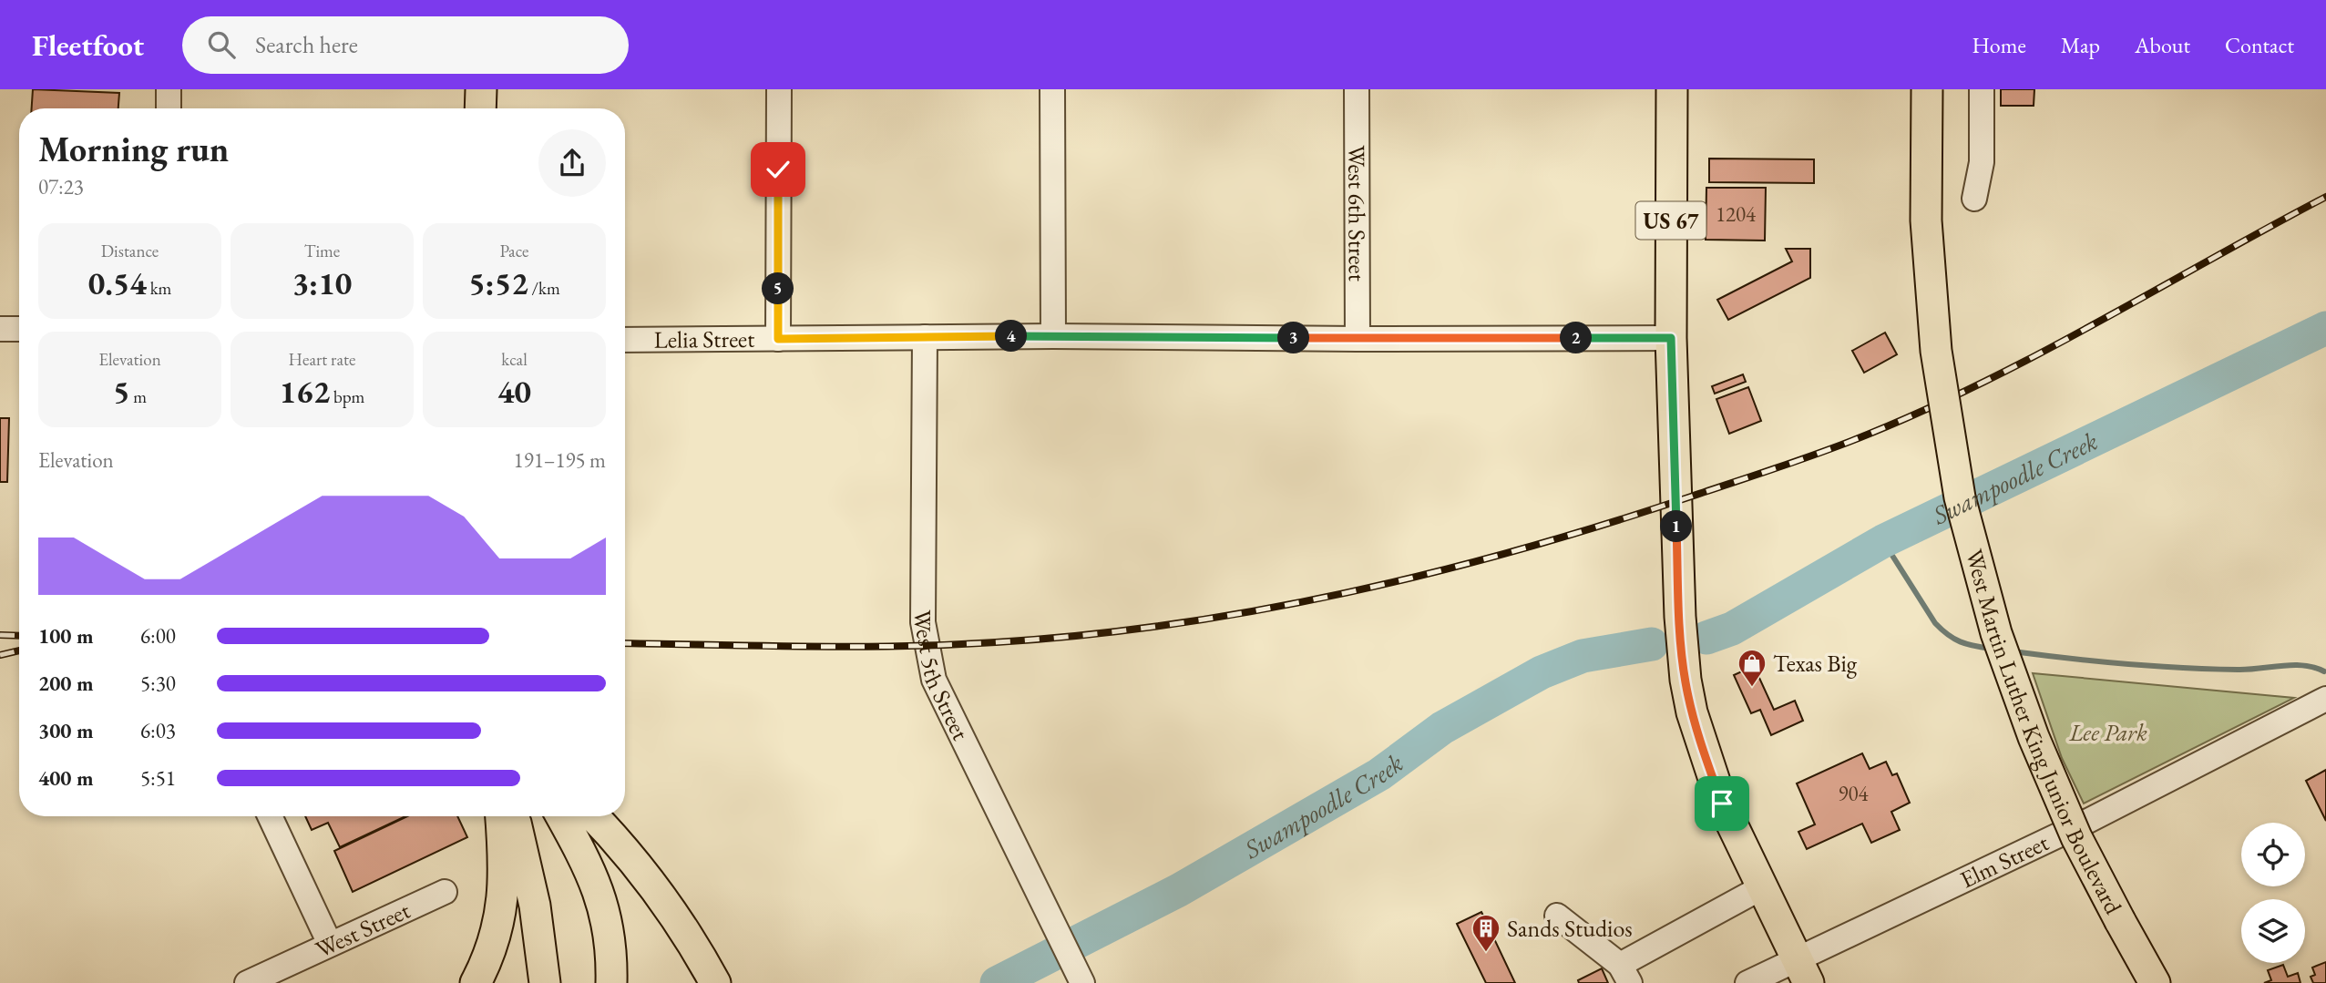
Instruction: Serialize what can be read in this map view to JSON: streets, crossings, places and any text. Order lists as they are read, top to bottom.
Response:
{
  "streets": {
    "main road": ["US 67", "West Martin Luther King Junior Boulevard"],
    "street": [
      "West 6th Street",
      "Lelia Street",
      "West 5th Street",
      "Elm Street",
      "West Street"
    ]
  },
  "crossings": [
    ["West 6th Street", "Lelia Street"],
    ["US 67", "Lelia Street"],
    ["US 67", "Elm Street"],
    ["Lelia Street", "West 5th Street"]
  ],
  "water": ["Swampoodle Creek"],
  "parks": ["Lee Park"],
  "places": {
    "shop": ["Texas Big"],
    "building": ["Sands Studios"]
  },
  "house_numbers": ["1204", "904"],
  "page": {
    "header": "Fleetfoot",
    "search": "Search here",
    "nav": [
      "Home",
      "Map",
      "About",
      "Contact"
    ],
    "heading": ["Morning run", "07:23"],
    "stats": [
      ["Distance", "0.54 km"],
      ["Time", "3:10"],
      ["Pace", "5:52 /km"],
      ["Elevation", "5 m"],
      ["Heart rate", "162 bpm"],
      ["kcal", "40"]
    ],
    "pins": [
      "5",
      "4",
      "2",
      "3",
      "1"
    ],
    "chart": ["Elevation", "191–195 m"],
    "list": [
      {
        "name": "100 m",
        "note": "6:00"
      },
      {
        "name": "200 m",
        "note": "5:30"
      },
      {
        "name": "300 m",
        "note": "6:03"
      },
      {
        "name": "400 m",
        "note": "5:51"
      }
    ]
  }
}
